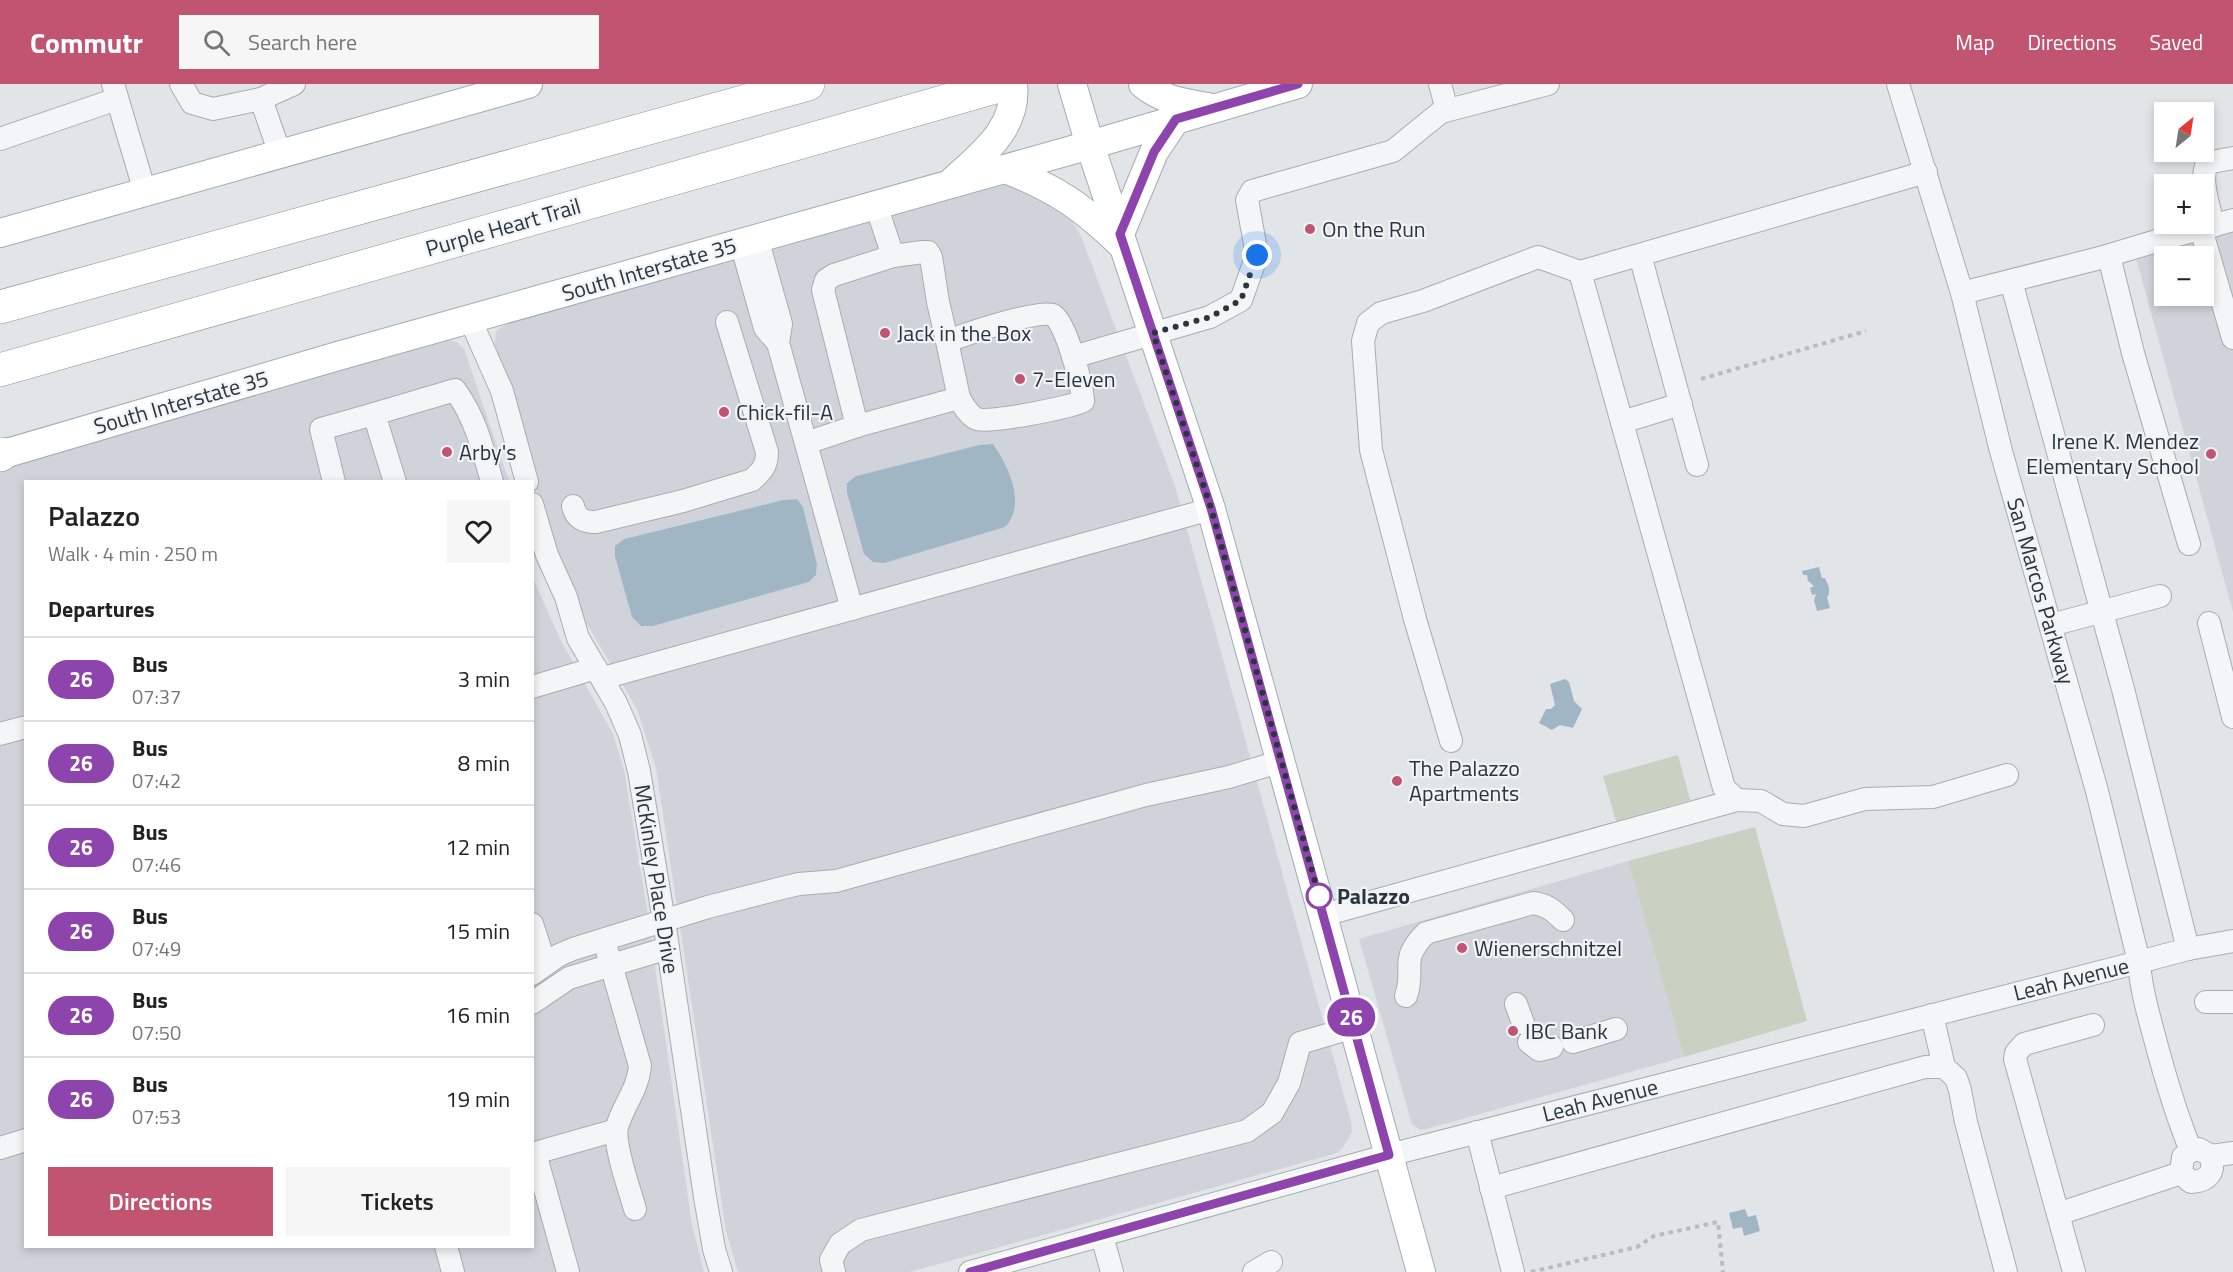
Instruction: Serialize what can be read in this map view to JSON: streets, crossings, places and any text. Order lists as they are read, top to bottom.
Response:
{
  "streets": {
    "highway": ["Purple Heart Trail"],
    "main road": ["South Interstate 35"],
    "street": ["San Marcos Parkway", "McKinley Place Drive", "Leah Avenue"]
  },
  "crossings": [
    ["San Marcos Parkway", "Leah Avenue"]
  ],
  "places": [
    "On the Run",
    "Jack in the Box",
    "7-Eleven",
    "Chick-fil-A",
    "Arby's",
    "Irene K. Mendez Elementary School",
    "The Palazzo Apartments",
    "Palazzo",
    "Wienerschnitzel",
    "IBC Bank"
  ],
  "lines": ["bus line 26"],
  "north": "top right",
  "page": {
    "header": "Commutr",
    "search": "Search here",
    "nav": ["Map", "Directions", "Saved"],
    "on_map": "26",
    "map_buttons": ["+", "−"],
    "heading": [
      ["Palazzo", "Walk · 4 min · 250 m"],
      "Departures"
    ],
    "list": [
      {
        "mark": "26",
        "name": "Bus",
        "note": "07:37",
        "value": "3 min"
      },
      {
        "mark": "26",
        "name": "Bus",
        "note": "07:42",
        "value": "8 min"
      },
      {
        "mark": "26",
        "name": "Bus",
        "note": "07:46",
        "value": "12 min"
      },
      {
        "mark": "26",
        "name": "Bus",
        "note": "07:49",
        "value": "15 min"
      },
      {
        "mark": "26",
        "name": "Bus",
        "note": "07:50",
        "value": "16 min"
      },
      {
        "mark": "26",
        "name": "Bus",
        "note": "07:53",
        "value": "19 min"
      }
    ],
    "buttons": ["Directions", "Tickets"]
  }
}
